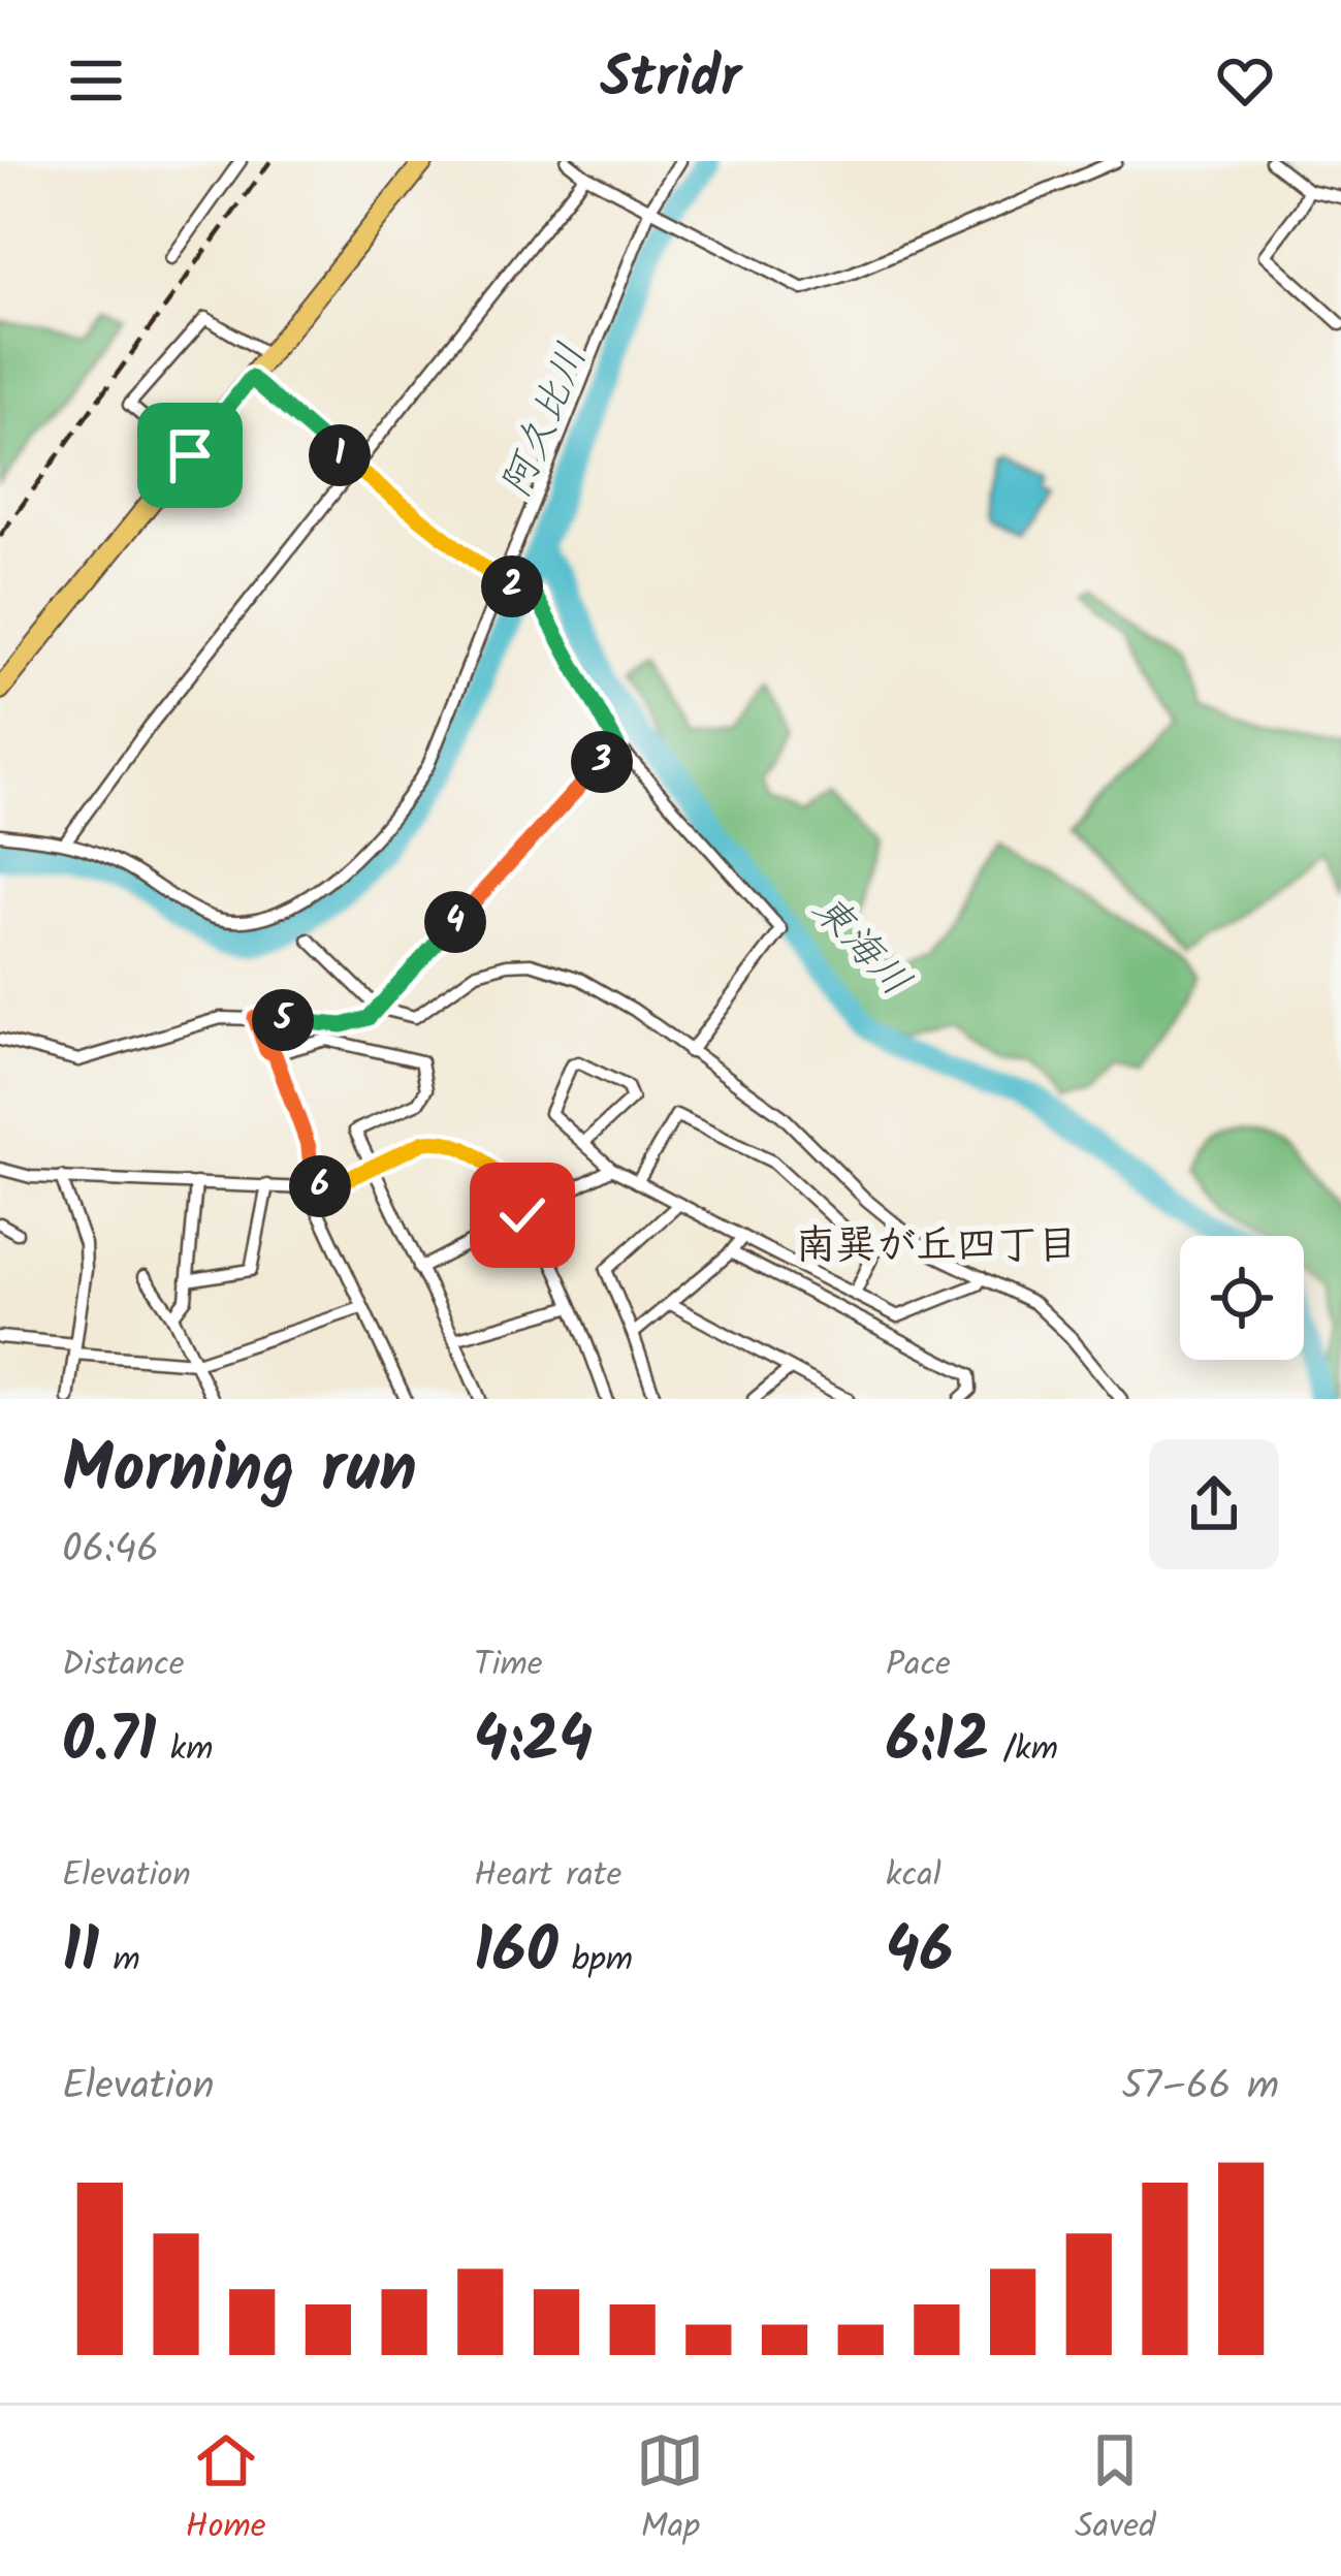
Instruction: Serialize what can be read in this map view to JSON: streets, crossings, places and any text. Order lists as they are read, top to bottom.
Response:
{
  "districts": ["南巽が丘四丁目"],
  "water": ["阿久比川", "東海川"],
  "page": {
    "header": "Stridr",
    "pins": [
      "1",
      "2",
      "3",
      "4",
      "5",
      "6"
    ],
    "heading": ["Morning run", "06:46"],
    "stats": [
      ["Distance", "0.71 km"],
      ["Time", "4:24"],
      ["Pace", "6:12 /km"],
      ["Elevation", "11 m"],
      ["Heart rate", "160 bpm"],
      ["kcal", "46"]
    ],
    "chart": ["Elevation", "57–66 m"],
    "tabs": ["Home", "Map", "Saved"]
  }
}
